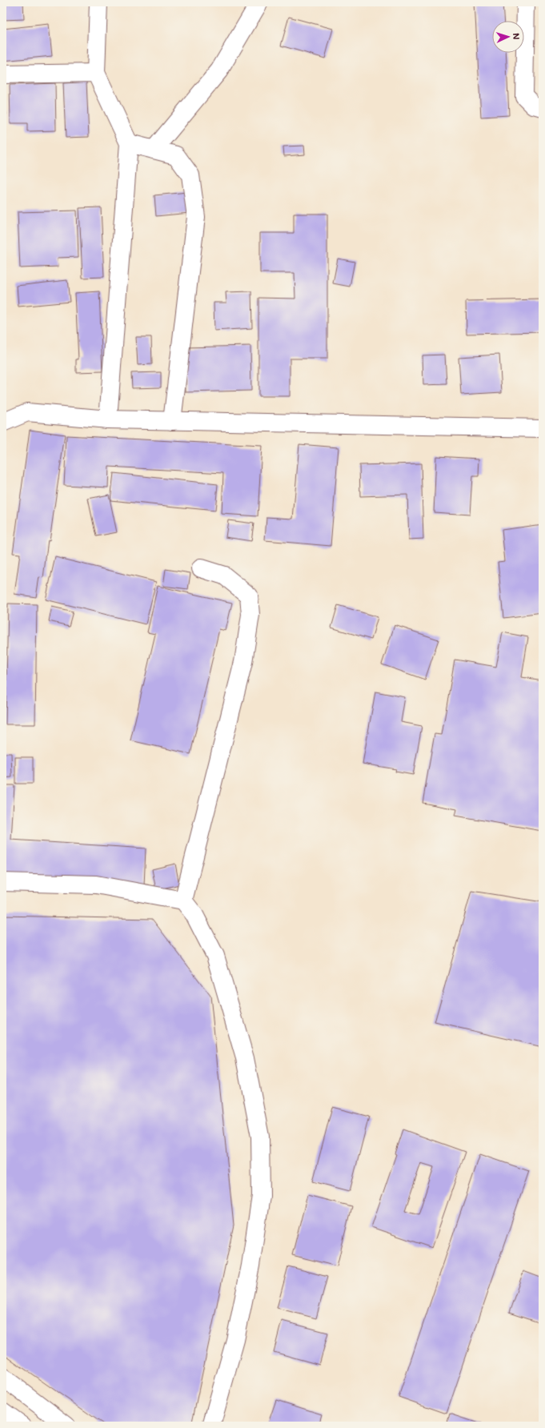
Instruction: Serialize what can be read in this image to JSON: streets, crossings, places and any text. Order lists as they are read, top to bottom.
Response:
{
  "north": "right"
}
